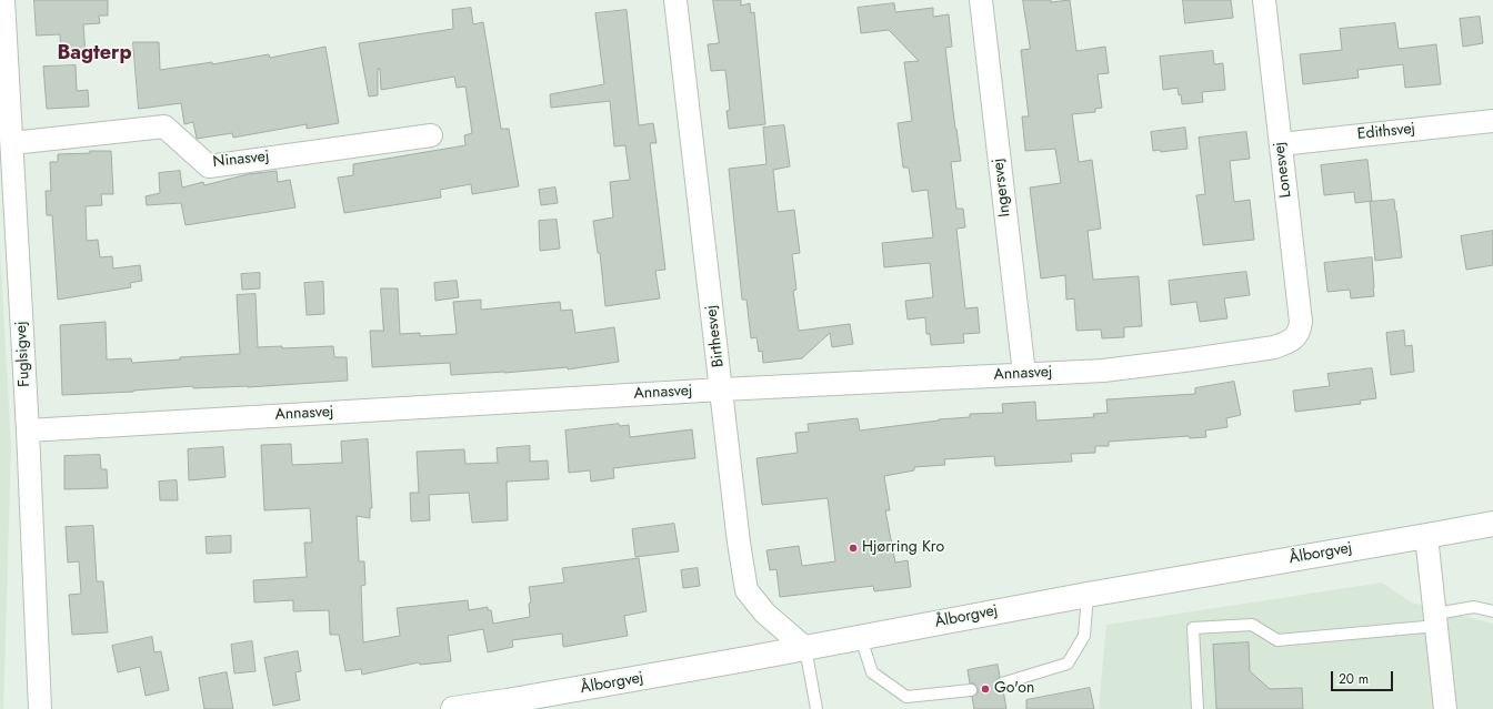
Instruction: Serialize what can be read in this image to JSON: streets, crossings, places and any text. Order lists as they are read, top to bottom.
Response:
{
  "streets": {
    "main road": ["Ålborgvej"],
    "street": [
      "Edithsvej",
      "Ninasvej",
      "Lonesvej",
      "Ingersvej",
      "Birthesvej",
      "Fuglsigvej",
      "Annasvej"
    ]
  },
  "crossings": [
    ["Edithsvej", "Lonesvej"],
    ["Ninasvej", "Fuglsigvej"],
    ["Lonesvej", "Annasvej"],
    ["Ingersvej", "Annasvej"],
    ["Birthesvej", "Annasvej"],
    ["Birthesvej", "Ålborgvej"],
    ["Fuglsigvej", "Annasvej"]
  ],
  "districts": ["Bagterp"],
  "places": ["Hjørring Kro", "Go'on"],
  "scale_bar": "20 m"
}
